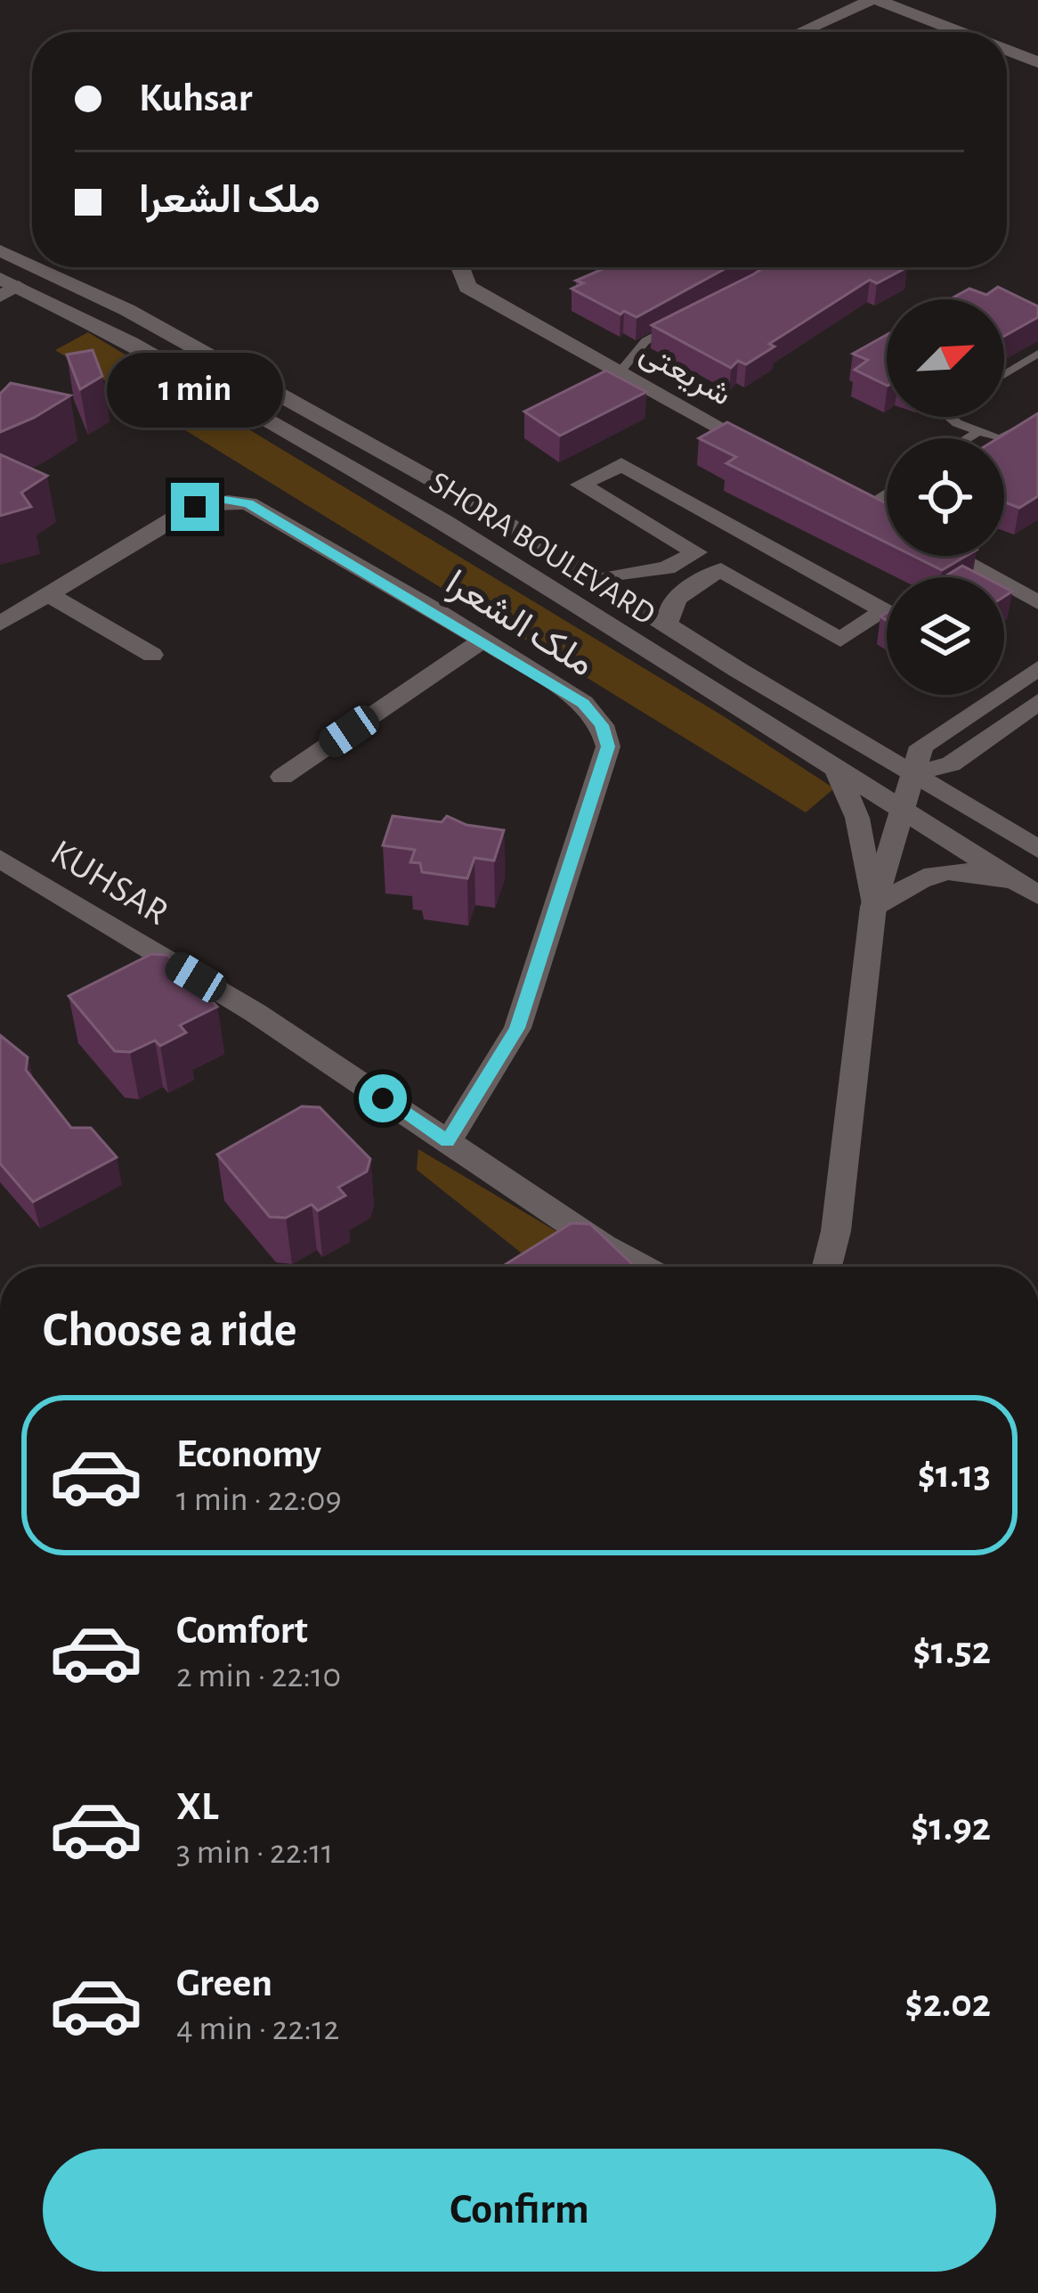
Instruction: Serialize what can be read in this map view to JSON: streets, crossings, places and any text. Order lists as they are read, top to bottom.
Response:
{
  "streets": {
    "street": [
      "شریعتی",
      "SHORA BOULEVARD",
      "ملک الشعرا",
      "KUHSAR"
    ]
  },
  "crossings": [
    ["ملک الشعرا", "KUHSAR"]
  ],
  "north": "top right",
  "page": {
    "banner": ["Kuhsar", "ملک الشعرا"],
    "bubble": "1 min",
    "heading": "Choose a ride",
    "list": [
      {
        "name": "Economy",
        "note": "1 min · 22:09",
        "value": "$1.13"
      },
      {
        "name": "Comfort",
        "note": "2 min · 22:10",
        "value": "$1.52"
      },
      {
        "name": "XL",
        "note": "3 min · 22:11",
        "value": "$1.92"
      },
      {
        "name": "Green",
        "note": "4 min · 22:12",
        "value": "$2.02"
      }
    ],
    "buttons": "Confirm"
  }
}
